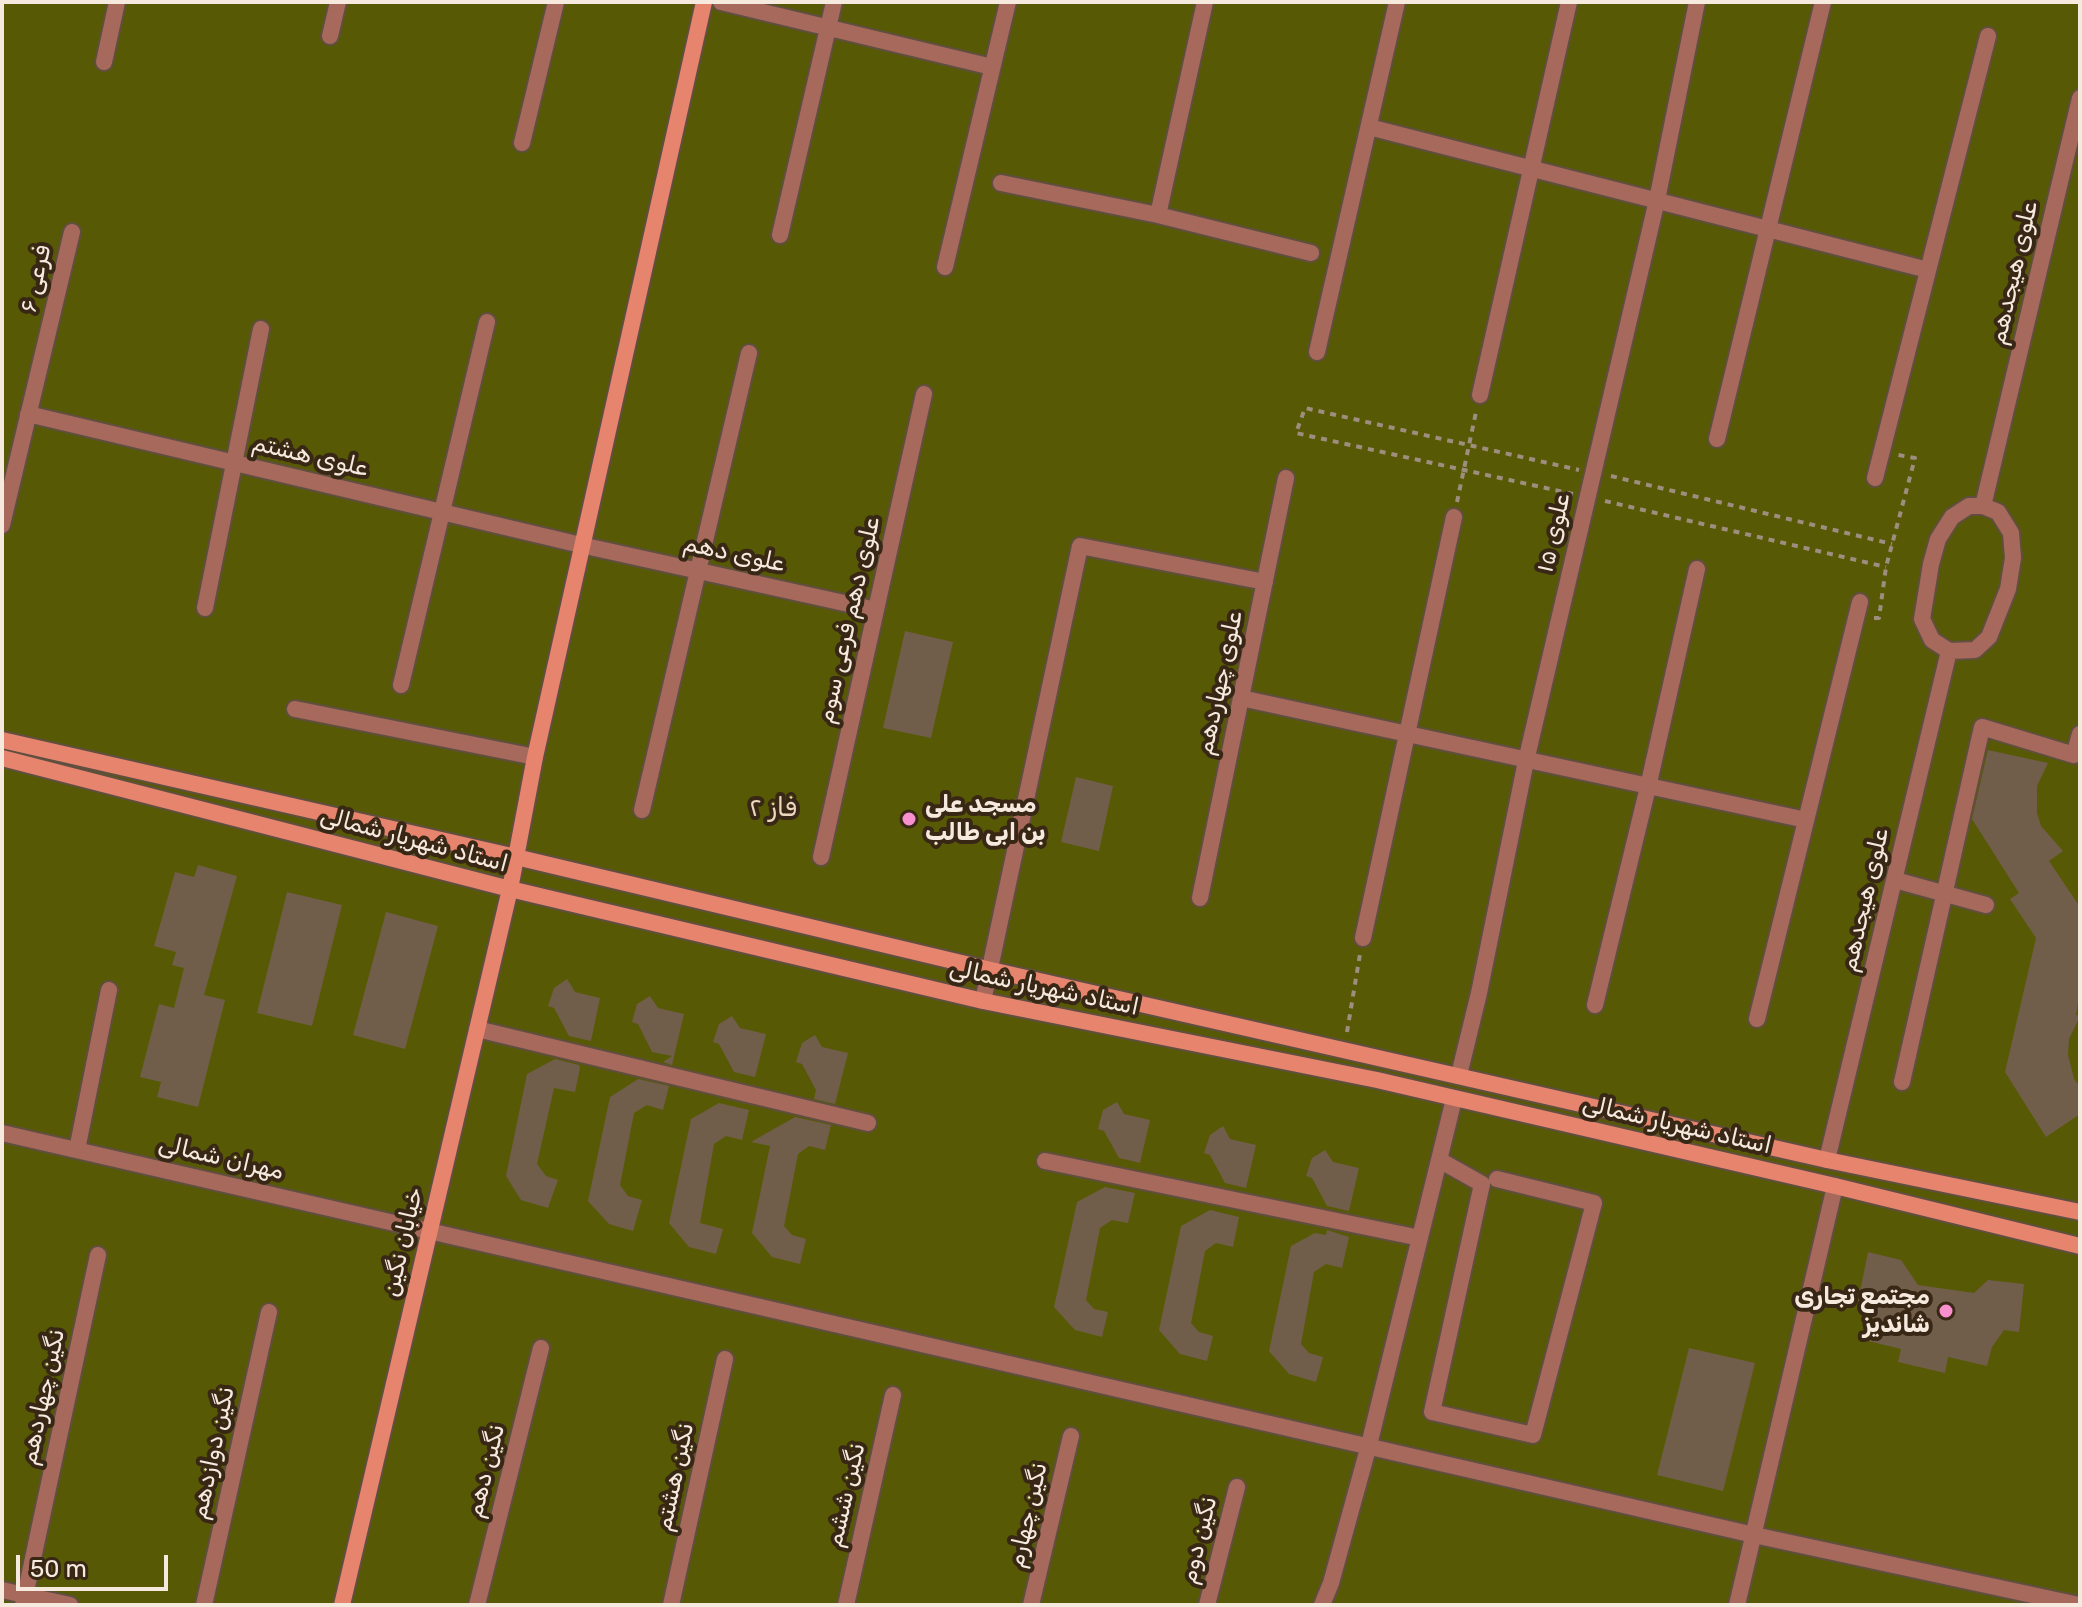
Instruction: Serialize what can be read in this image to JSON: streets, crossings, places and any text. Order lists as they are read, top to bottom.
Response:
{
  "streets": {
    "street": [
      "علوی هیجدهم",
      "فرعی ۶",
      "علوی هشتم",
      "علوی ۱۵",
      "علوی دهم",
      "علوی دهم فرعی سوم",
      "علوی چهاردهم",
      "استاد شهریار شمالی",
      "مهران شمالی",
      "خیابان نگین",
      "نگین چهاردهم",
      "نگین دوازدهم",
      "نگین دهم",
      "نگین هشتم",
      "نگین ششم",
      "نگین چهارم",
      "نگین دوم"
    ]
  },
  "crossings": [
    ["علوی هیجدهم", "استاد شهریار شمالی"],
    ["فرعی ۶", "علوی هشتم"],
    ["علوی هشتم", "علوی دهم"],
    ["علوی هشتم", "خیابان نگین"],
    ["علوی ۱۵", "استاد شهریار شمالی"],
    ["علوی دهم", "علوی دهم فرعی سوم"],
    ["علوی دهم", "خیابان نگین"],
    ["استاد شهریار شمالی", "خیابان نگین"],
    ["مهران شمالی", "خیابان نگین"]
  ],
  "districts": ["فاز ۲"],
  "places": ["مسجد علی بن ابی طالب", "مجتمع تجاری شاندیز"],
  "scale_bar": "50 m"
}
